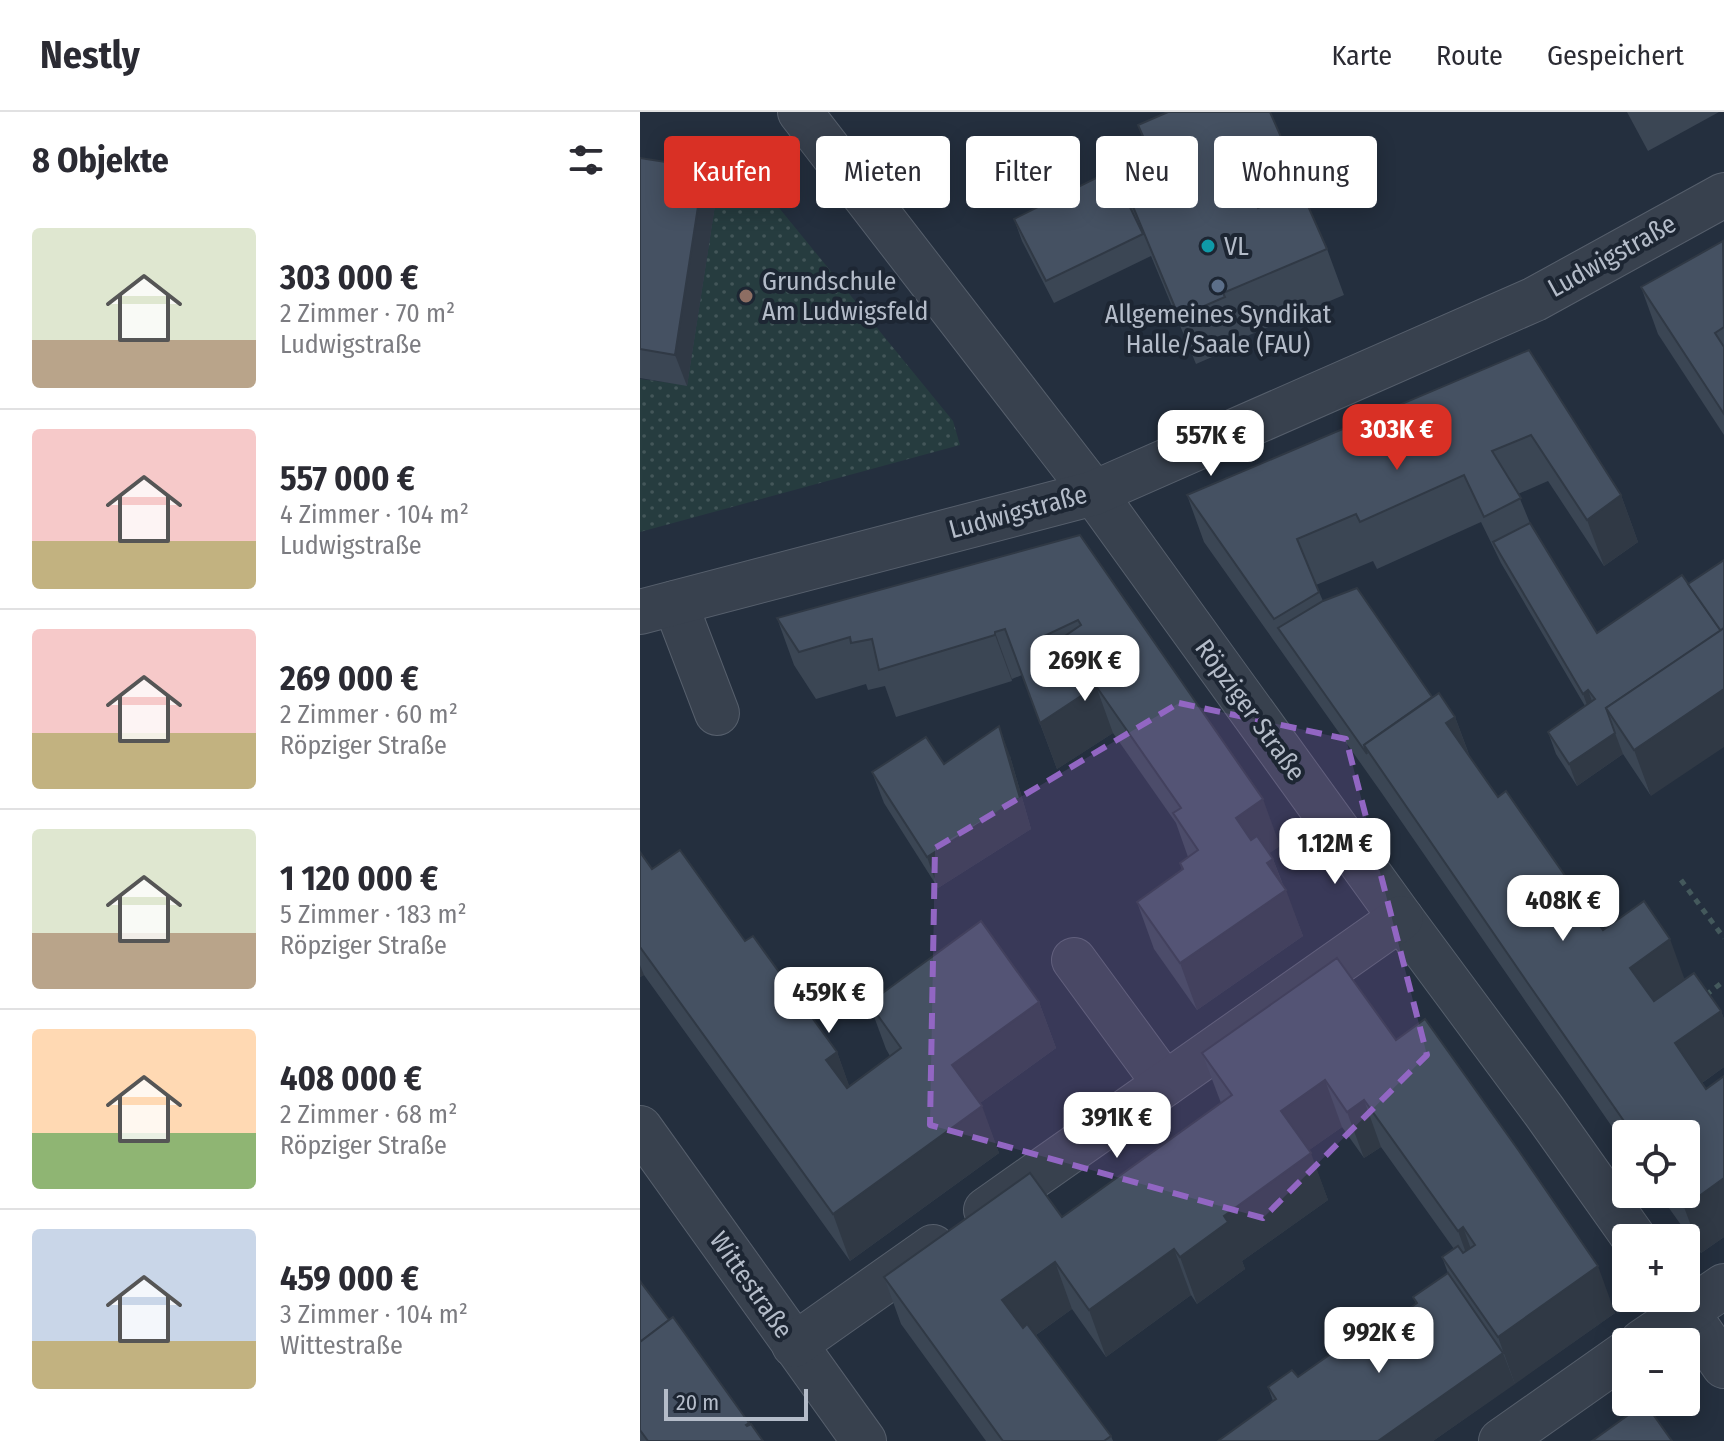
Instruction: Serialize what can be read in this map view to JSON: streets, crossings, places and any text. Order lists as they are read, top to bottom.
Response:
{
  "streets": {
    "street": ["Ludwigstraße", "Röpziger Straße", "Wittestraße"]
  },
  "crossings": [
    ["Ludwigstraße", "Röpziger Straße"]
  ],
  "places": ["VL", "Allgemeines Syndikat Halle/Saale (FAU)", "Grundschule Am Ludwigsfeld"],
  "scale_bar": "20 m",
  "page": {
    "header": "Nestly",
    "nav": ["Karte", "Route", "Gespeichert"],
    "heading": "8 Objekte",
    "chip": [
      "Kaufen",
      "Mieten",
      "Filter",
      "Neu",
      "Wohnung"
    ],
    "list": [
      {
        "name": "303 000 €",
        "note": "2 Zimmer · 70 m² · Ludwigstraße"
      },
      {
        "name": "557 000 €",
        "note": "4 Zimmer · 104 m² · Ludwigstraße"
      },
      {
        "name": "269 000 €",
        "note": "2 Zimmer · 60 m² · Röpziger Straße"
      },
      {
        "name": "1 120 000 €",
        "note": "5 Zimmer · 183 m² · Röpziger Straße"
      },
      {
        "name": "408 000 €",
        "note": "2 Zimmer · 68 m² · Röpziger Straße"
      },
      {
        "name": "459 000 €",
        "note": "3 Zimmer · 104 m² · Wittestraße"
      }
    ],
    "price": [
      "303K €",
      "557K €",
      "269K €",
      "1.12M €",
      "408K €",
      "459K €",
      "391K €",
      "992K €"
    ],
    "map_buttons": ["+", "−"],
    "scale": "20 m"
  }
}
